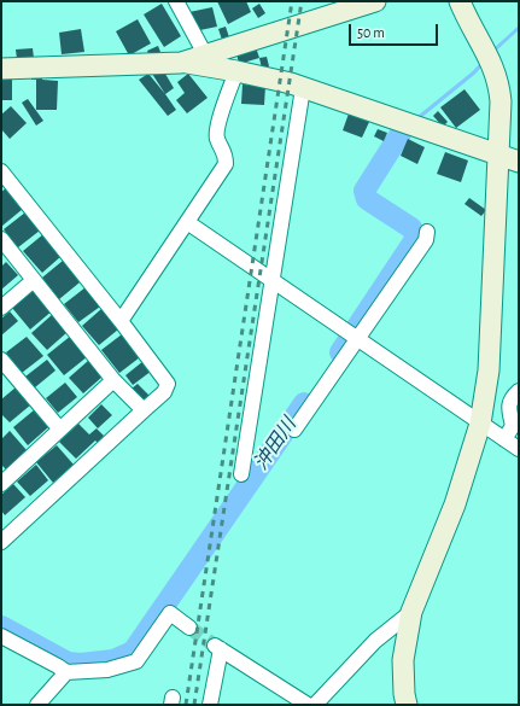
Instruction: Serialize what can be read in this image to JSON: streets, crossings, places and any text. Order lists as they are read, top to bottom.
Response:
{
  "water": ["沖田川"],
  "scale_bar": "50 m"
}
